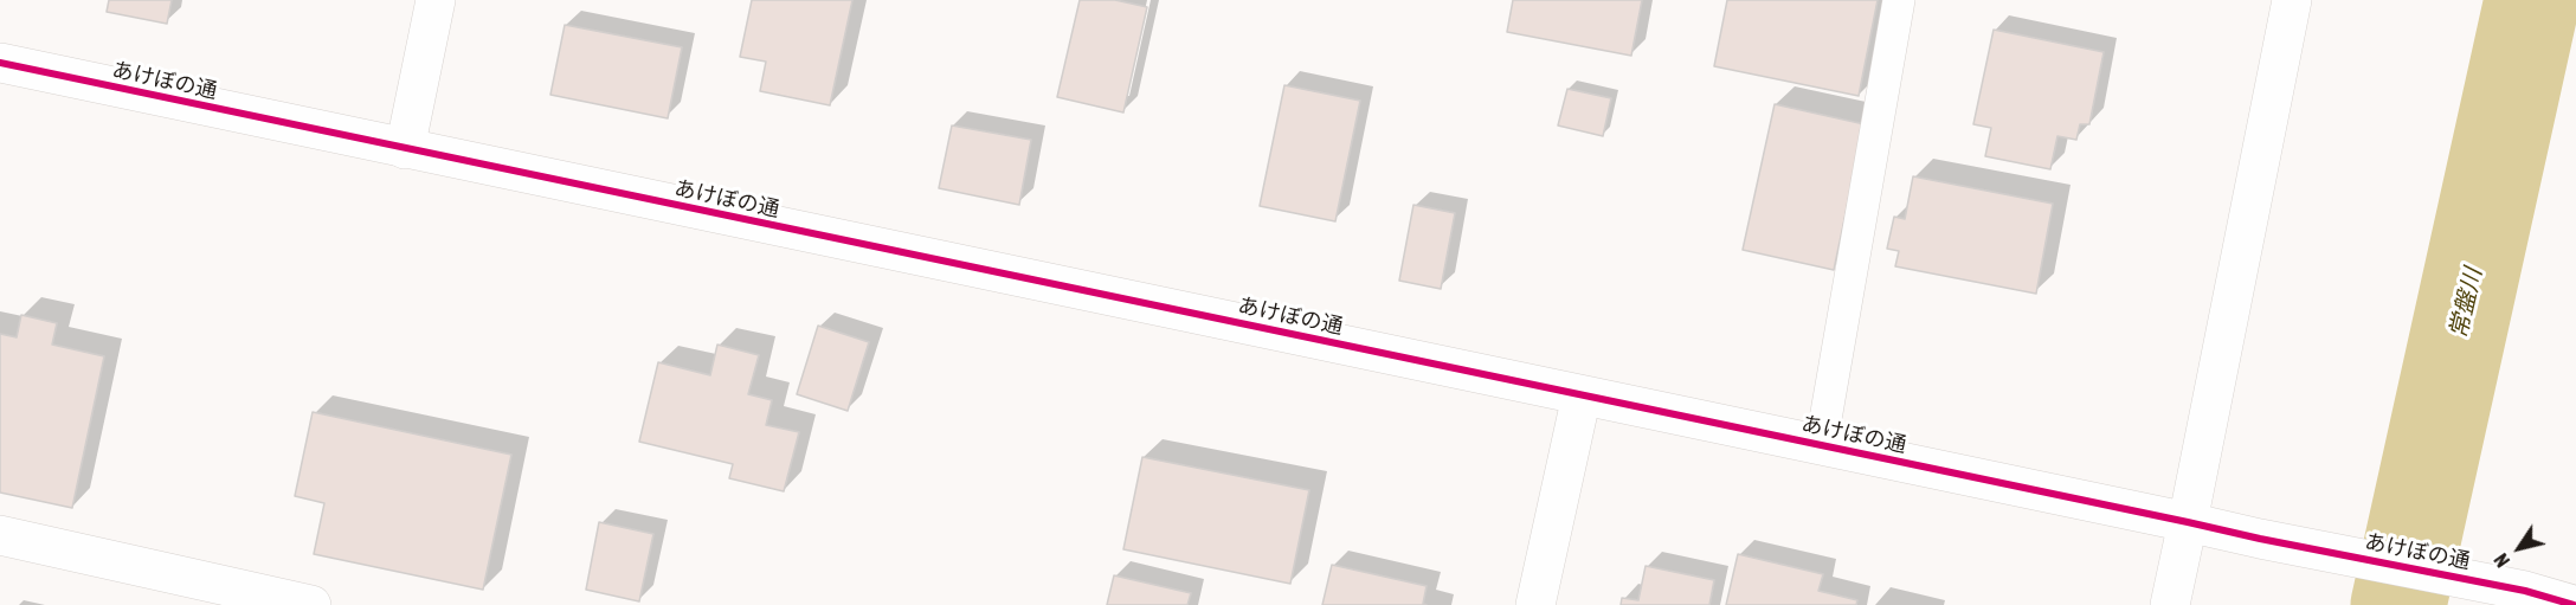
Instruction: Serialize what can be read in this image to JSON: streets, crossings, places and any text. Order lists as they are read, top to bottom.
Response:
{
  "streets": {
    "street": ["あけぼの通"]
  },
  "water": ["常盤川"],
  "north": "bottom left"
}
